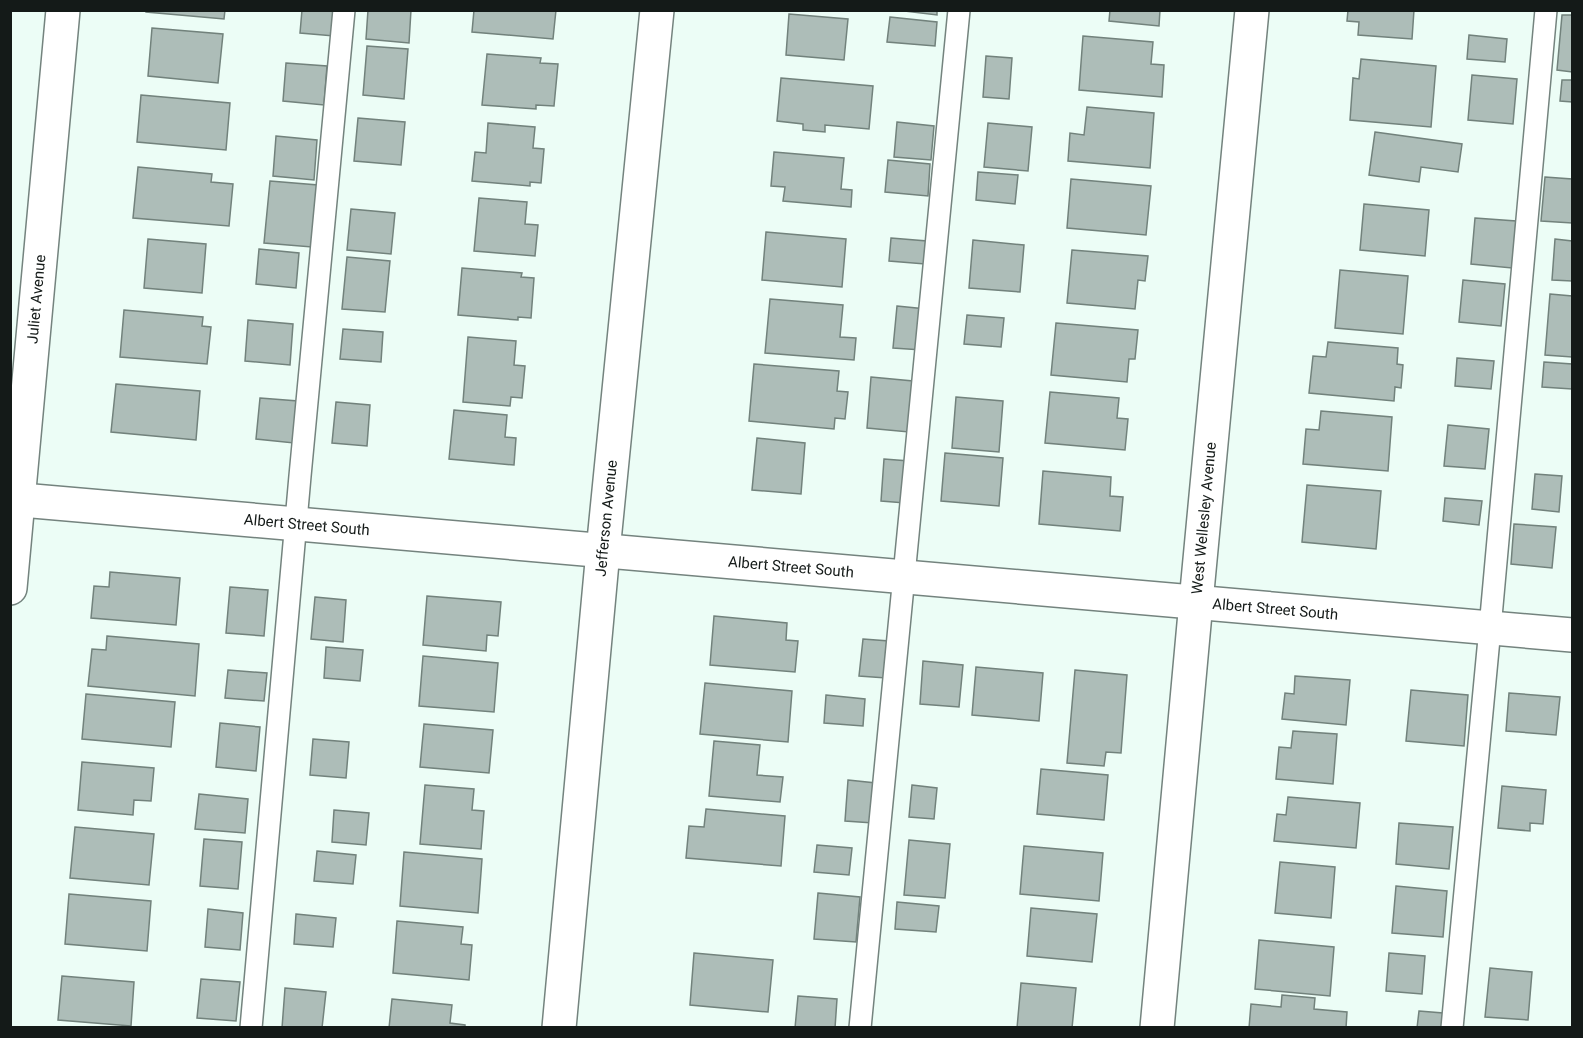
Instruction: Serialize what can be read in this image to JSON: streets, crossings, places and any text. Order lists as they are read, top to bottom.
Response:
{
  "streets": {
    "street": [
      "Juliet Avenue",
      "Jefferson Avenue",
      "West Wellesley Avenue",
      "Albert Street South"
    ]
  },
  "crossings": [
    ["Juliet Avenue", "Albert Street South"],
    ["Jefferson Avenue", "Albert Street South"],
    ["West Wellesley Avenue", "Albert Street South"]
  ]
}
